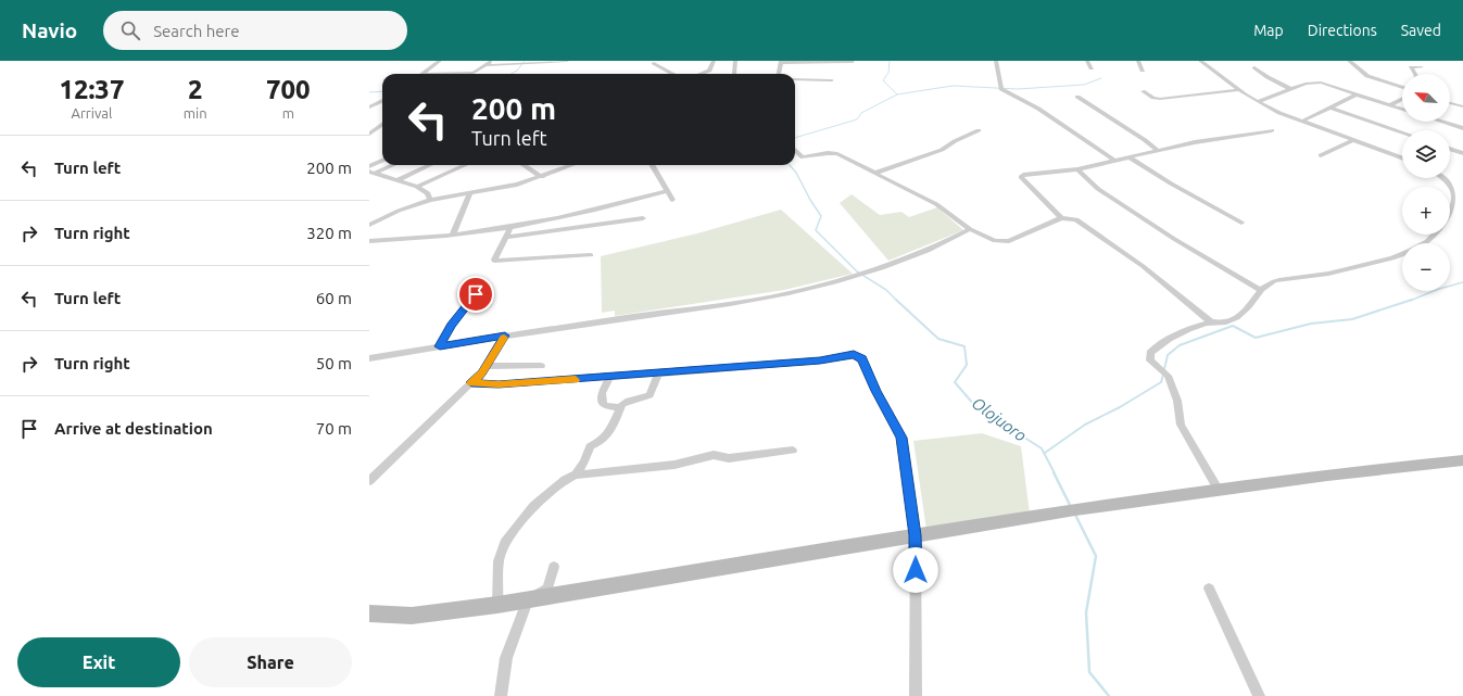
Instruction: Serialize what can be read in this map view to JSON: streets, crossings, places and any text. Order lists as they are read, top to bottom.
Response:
{
  "water": ["Olojuoro"],
  "north": "top left",
  "page": {
    "header": "Navio",
    "search": "Search here",
    "nav": ["Map", "Directions", "Saved"],
    "eta": [
      "12:37",
      "Arrival",
      "2",
      "min",
      "700",
      "m"
    ],
    "map_buttons": ["+", "−"],
    "turn": ["200 m", "Turn left"],
    "list": [
      {
        "name": "Turn left",
        "value": "200 m"
      },
      {
        "name": "Turn right",
        "value": "320 m"
      },
      {
        "name": "Turn left",
        "value": "60 m"
      },
      {
        "name": "Turn right",
        "value": "50 m"
      },
      {
        "name": "Arrive at destination",
        "value": "70 m"
      }
    ],
    "buttons": ["Exit", "Share"]
  }
}
